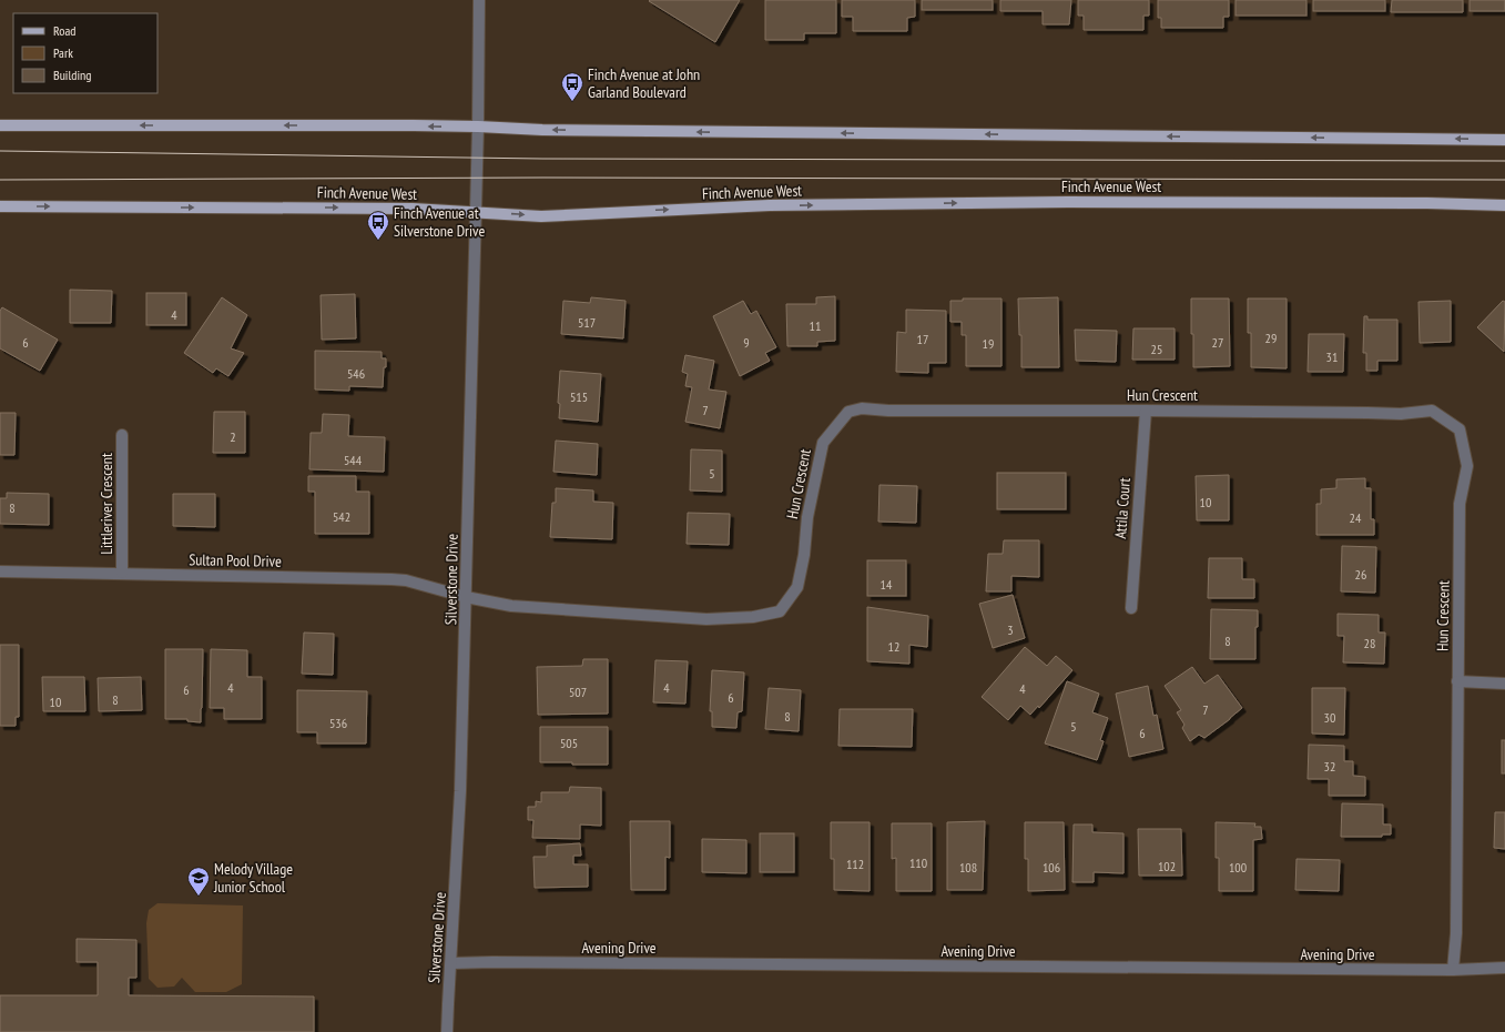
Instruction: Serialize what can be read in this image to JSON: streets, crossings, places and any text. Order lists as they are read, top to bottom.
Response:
{
  "streets": {
    "main road": ["Finch Avenue West"],
    "street": [
      "Hun Crescent",
      "Littleriver Crescent",
      "Attila Court",
      "Sultan Pool Drive",
      "Silverstone Drive",
      "Avening Drive"
    ]
  },
  "crossings": [
    ["Finch Avenue West", "Silverstone Drive"],
    ["Hun Crescent", "Attila Court"],
    ["Hun Crescent", "Sultan Pool Drive"],
    ["Hun Crescent", "Silverstone Drive"],
    ["Hun Crescent", "Avening Drive"],
    ["Littleriver Crescent", "Sultan Pool Drive"],
    ["Sultan Pool Drive", "Silverstone Drive"],
    ["Silverstone Drive", "Avening Drive"]
  ],
  "places": {
    "bus stop": ["Finch Avenue at John Garland Boulevard", "Finch Avenue at Silverstone Drive"],
    "school or university": ["Melody Village Junior School"]
  },
  "house_numbers": [
    "4",
    "517",
    "11",
    "29",
    "17",
    "6",
    "9",
    "27",
    "19",
    "25",
    "31",
    "546",
    "515",
    "7",
    "2",
    "544",
    "5",
    "10",
    "8",
    "542",
    "24",
    "26",
    "14",
    "3",
    "8",
    "28",
    "12",
    "4",
    "4",
    "4",
    "6",
    "507",
    "6",
    "8",
    "10",
    "7",
    "8",
    "30",
    "536",
    "5",
    "6",
    "505",
    "32",
    "110",
    "112",
    "102",
    "108",
    "106",
    "100"
  ],
  "legend": ["Road", "Park", "Building"]
}
